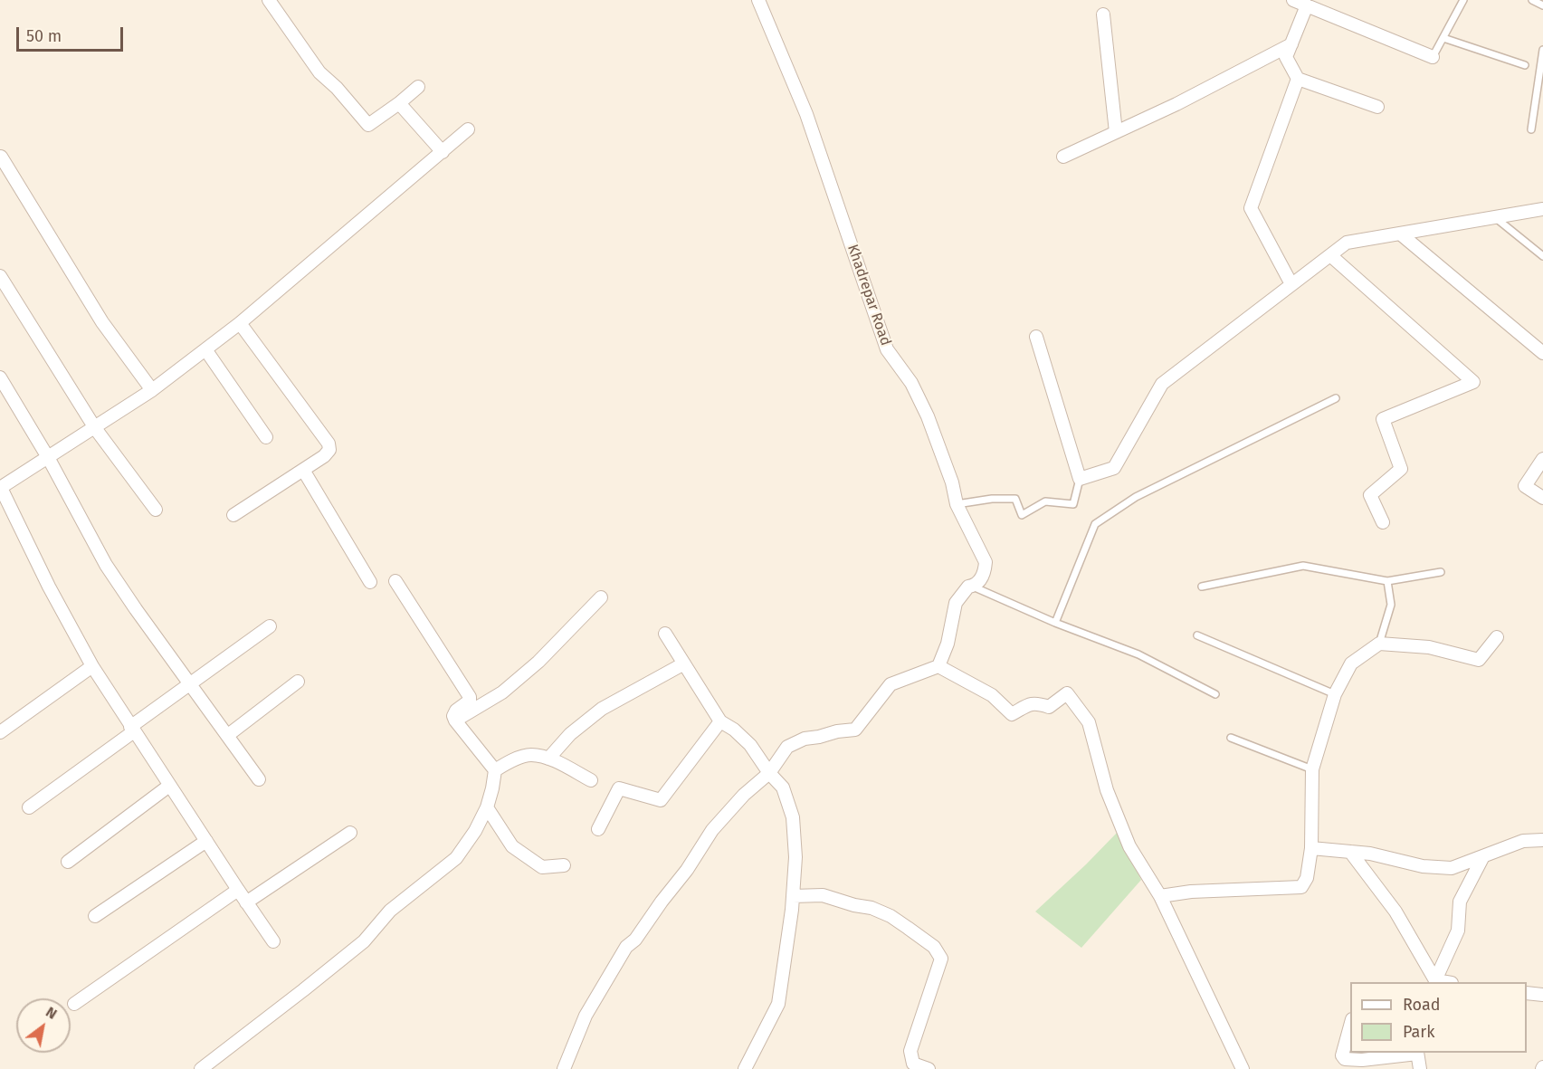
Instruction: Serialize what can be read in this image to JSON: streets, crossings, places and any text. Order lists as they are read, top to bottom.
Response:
{
  "streets": {
    "street": ["Khadrepar Road"]
  },
  "legend": ["Road", "Park"],
  "scale_bar": "50 m",
  "north": "top right"
}
